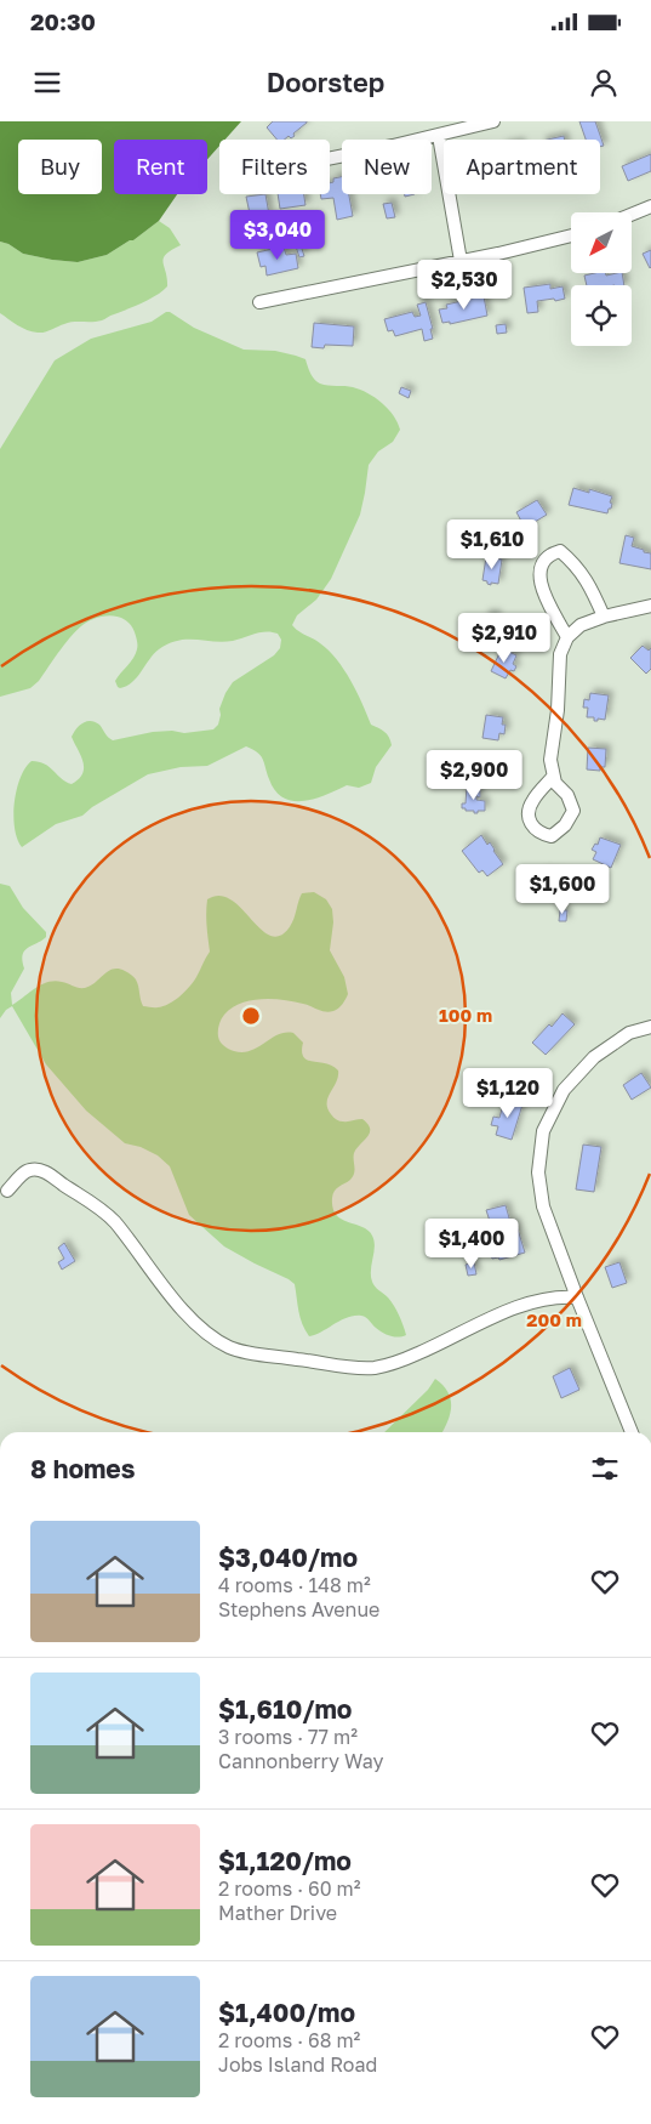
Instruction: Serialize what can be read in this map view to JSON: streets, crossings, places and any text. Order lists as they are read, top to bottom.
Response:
{
  "north": "bottom left",
  "page": {
    "status": "20:30",
    "header": "Doorstep",
    "chip": [
      "Buy",
      "Rent",
      "Filters",
      "New",
      "Apartment"
    ],
    "price": [
      "$3,040",
      "$2,530",
      "$1,610",
      "$2,910",
      "$2,900",
      "$1,600",
      "$1,120",
      "$1,400"
    ],
    "heading": "8 homes",
    "list": [
      {
        "name": "$3,040/mo",
        "note": "4 rooms · 148 m² · Stephens Avenue"
      },
      {
        "name": "$1,610/mo",
        "note": "3 rooms · 77 m² · Cannonberry Way"
      },
      {
        "name": "$1,120/mo",
        "note": "2 rooms · 60 m² · Mather Drive"
      },
      {
        "name": "$1,400/mo",
        "note": "2 rooms · 68 m² · Jobs Island Road"
      }
    ]
  },
  "rings": ["100 m", "200 m"]
}
